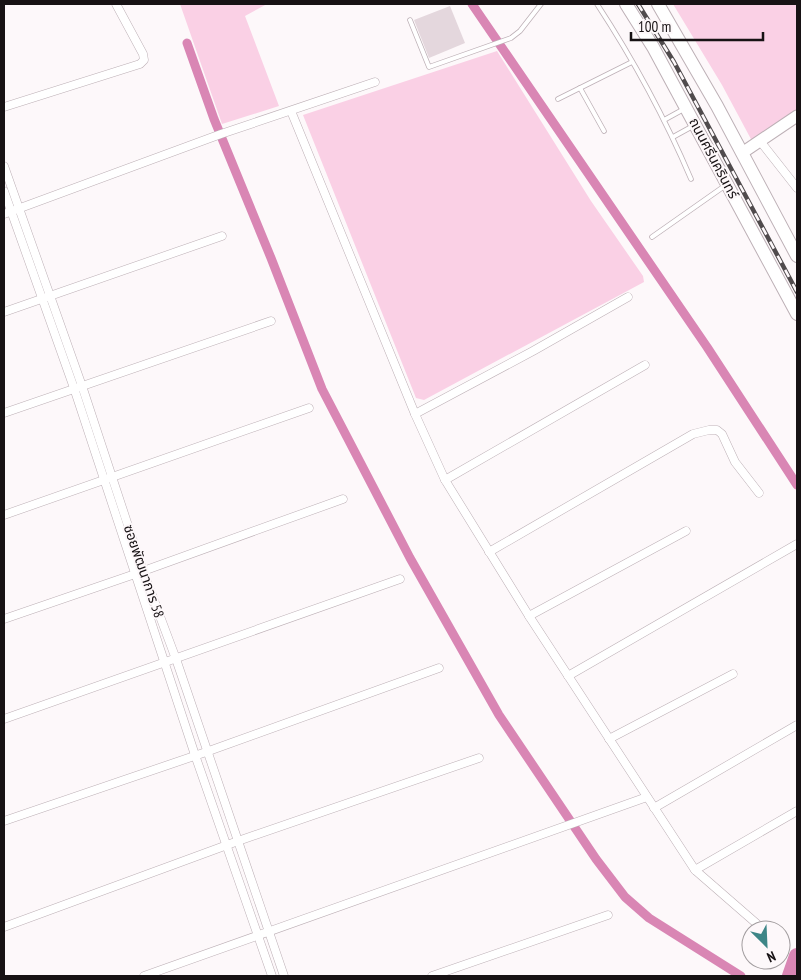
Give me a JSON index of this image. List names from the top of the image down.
{
  "streets": {
    "main road": ["ถนนศรีนครินทร์"],
    "street": ["ซอยพัฒนาการ 58"]
  },
  "scale_bar": "100 m",
  "north": "bottom right"
}
